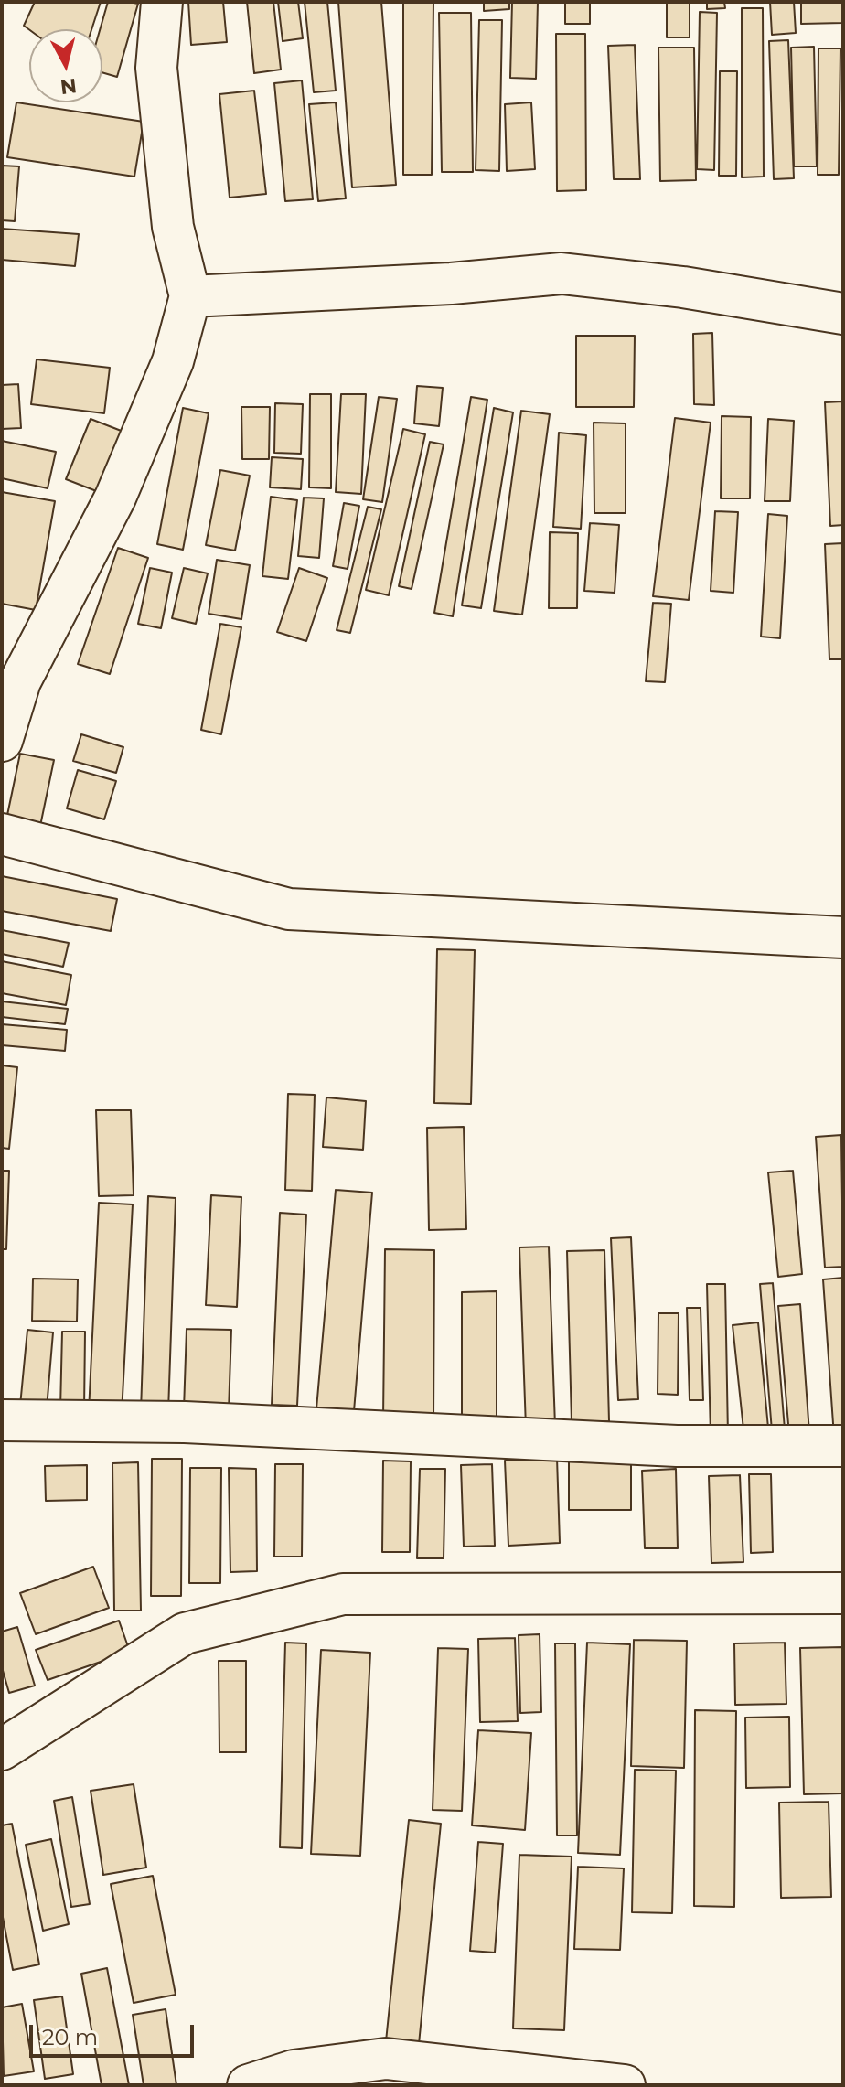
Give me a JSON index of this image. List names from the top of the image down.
{
  "scale_bar": "20 m",
  "north": "bottom"
}
